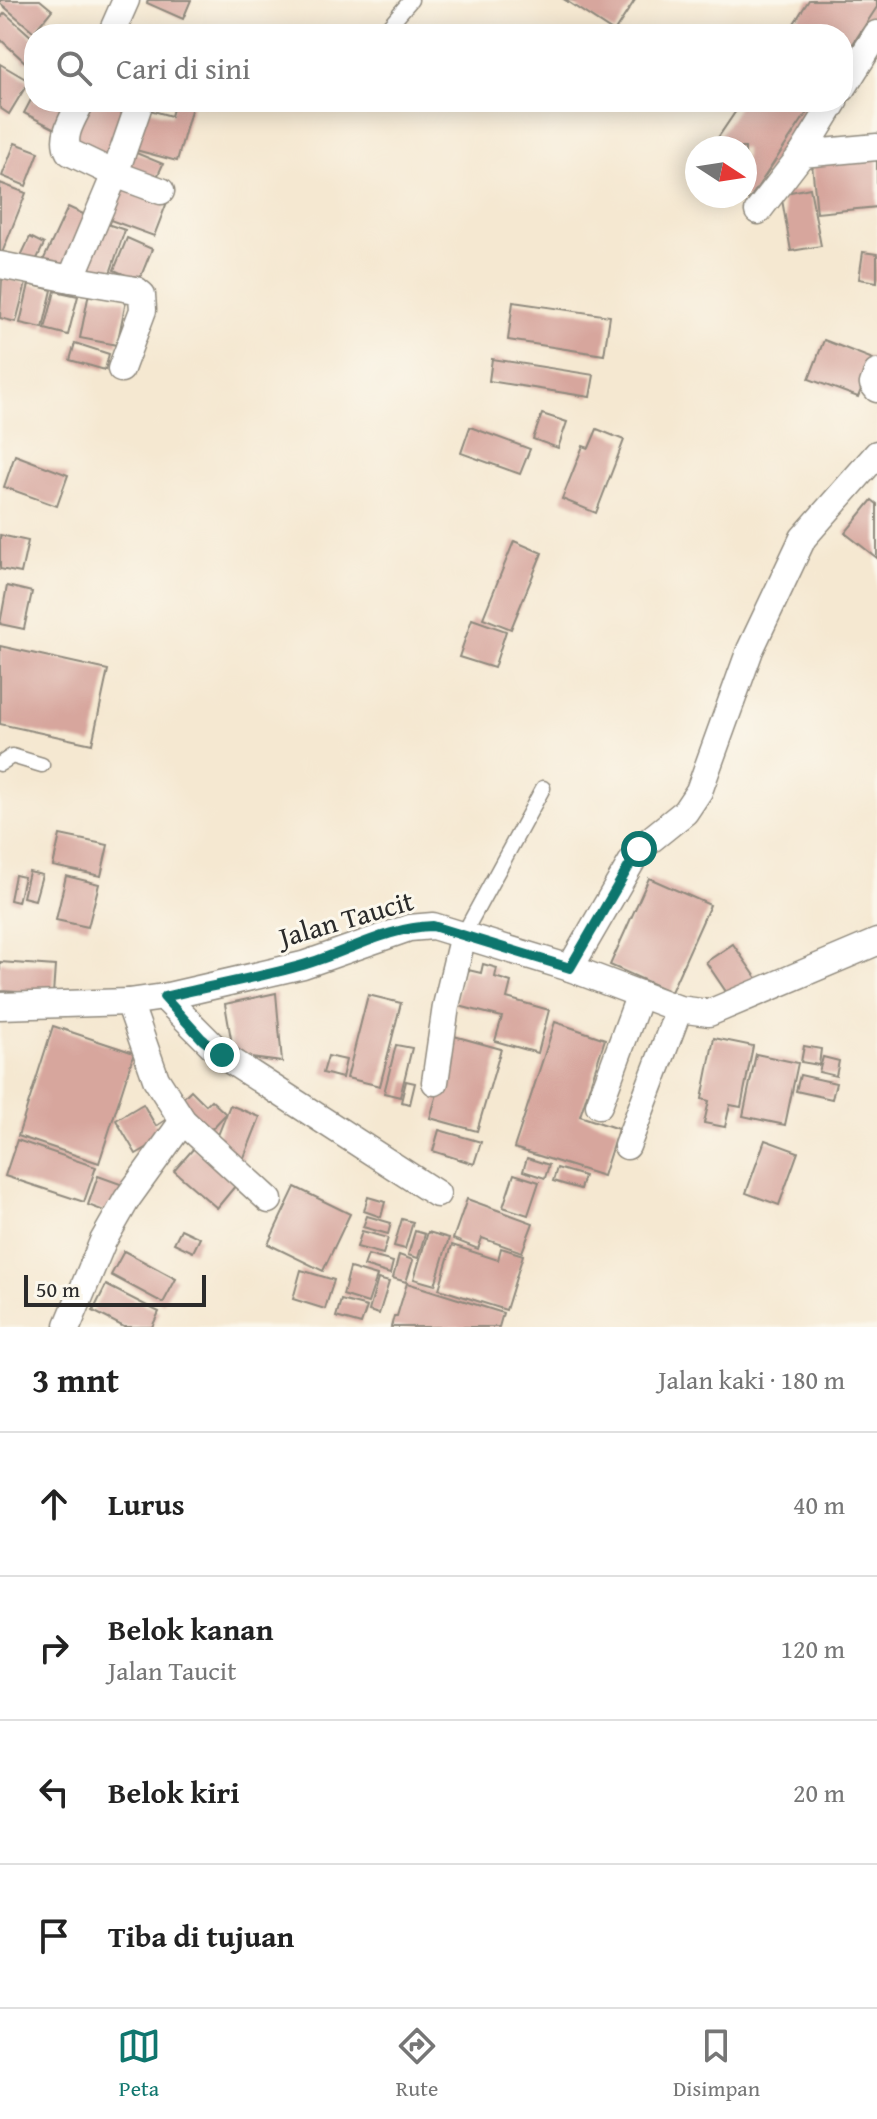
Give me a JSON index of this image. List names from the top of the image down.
{
  "streets": {
    "street": ["Jalan Taucit"]
  },
  "scale_bar": "50 m",
  "north": "right",
  "page": {
    "search": "Cari di sini",
    "scale": "50 m",
    "heading": ["3 mnt", "Jalan kaki · 180 m"],
    "list": [
      ["Lurus", "40 m"],
      ["Belok kanan", "Jalan Taucit", "120 m"],
      ["Belok kiri", "20 m"],
      "Tiba di tujuan"
    ],
    "nav": ["Peta", "Rute", "Disimpan"]
  }
}
